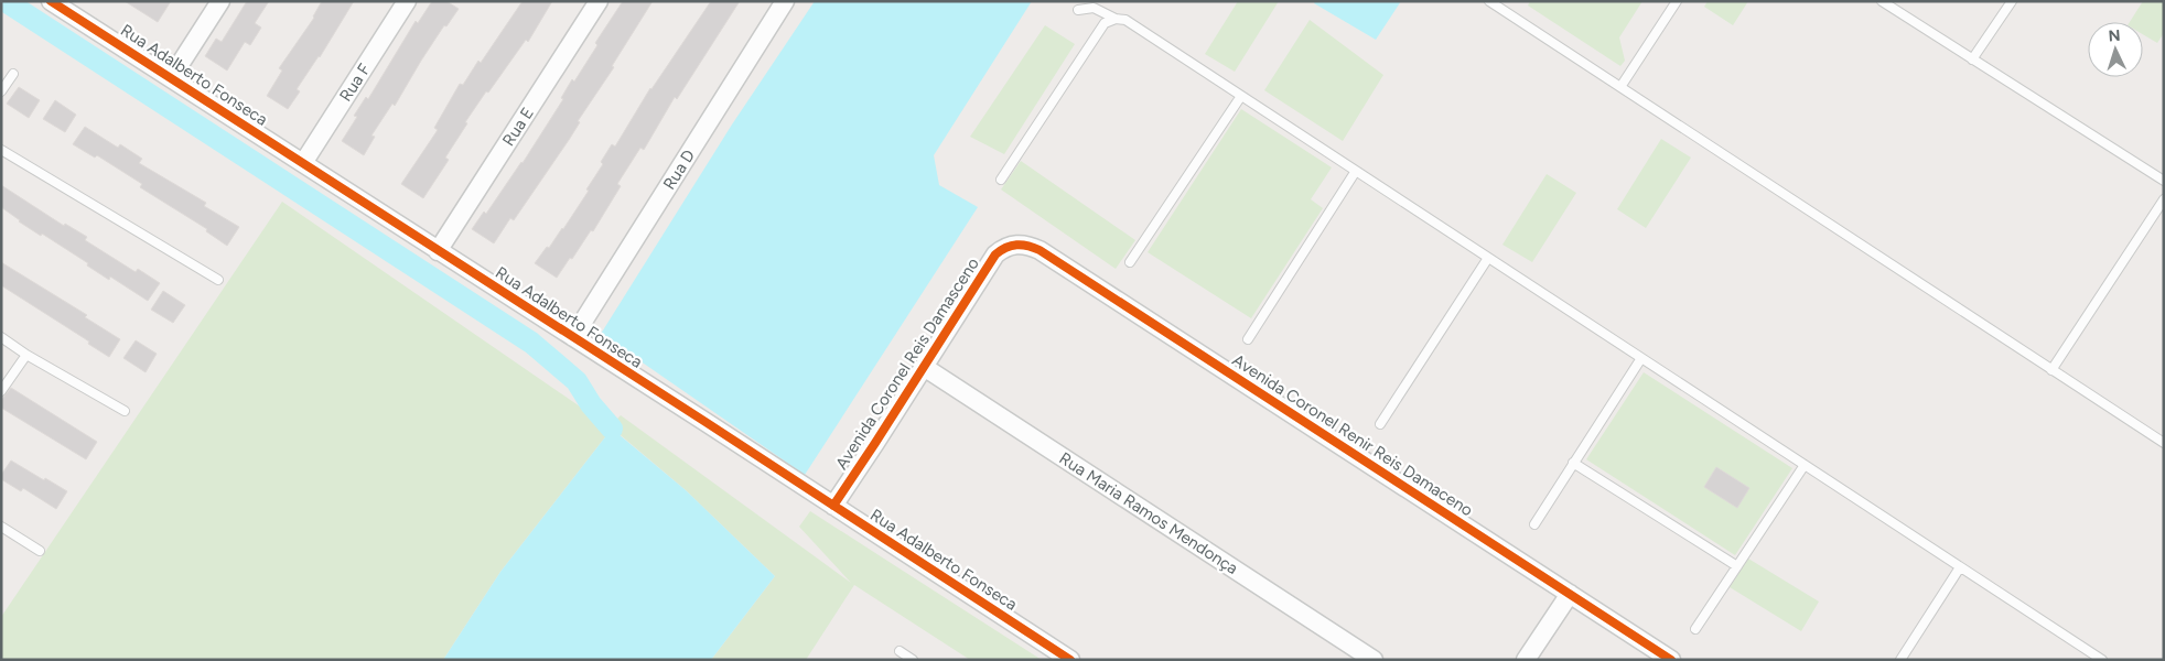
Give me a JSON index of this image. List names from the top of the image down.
{
  "streets": {
    "street": [
      "Rua Adalberto Fonseca",
      "Rua F",
      "Rua E",
      "Rua D",
      "Avenida Coronel Reis Damasceno",
      "Avenida Coronel Renir Reis Damaceno",
      "Rua Maria Ramos Mendonça"
    ]
  },
  "crossings": [
    ["Rua Adalberto Fonseca", "Rua F"],
    ["Rua Adalberto Fonseca", "Rua E"],
    ["Rua Adalberto Fonseca", "Rua D"],
    ["Rua Adalberto Fonseca", "Avenida Coronel Reis Damasceno"],
    ["Avenida Coronel Reis Damasceno", "Avenida Coronel Renir Reis Damaceno"],
    ["Avenida Coronel Reis Damasceno", "Rua Maria Ramos Mendonça"]
  ],
  "north": "top"
}
